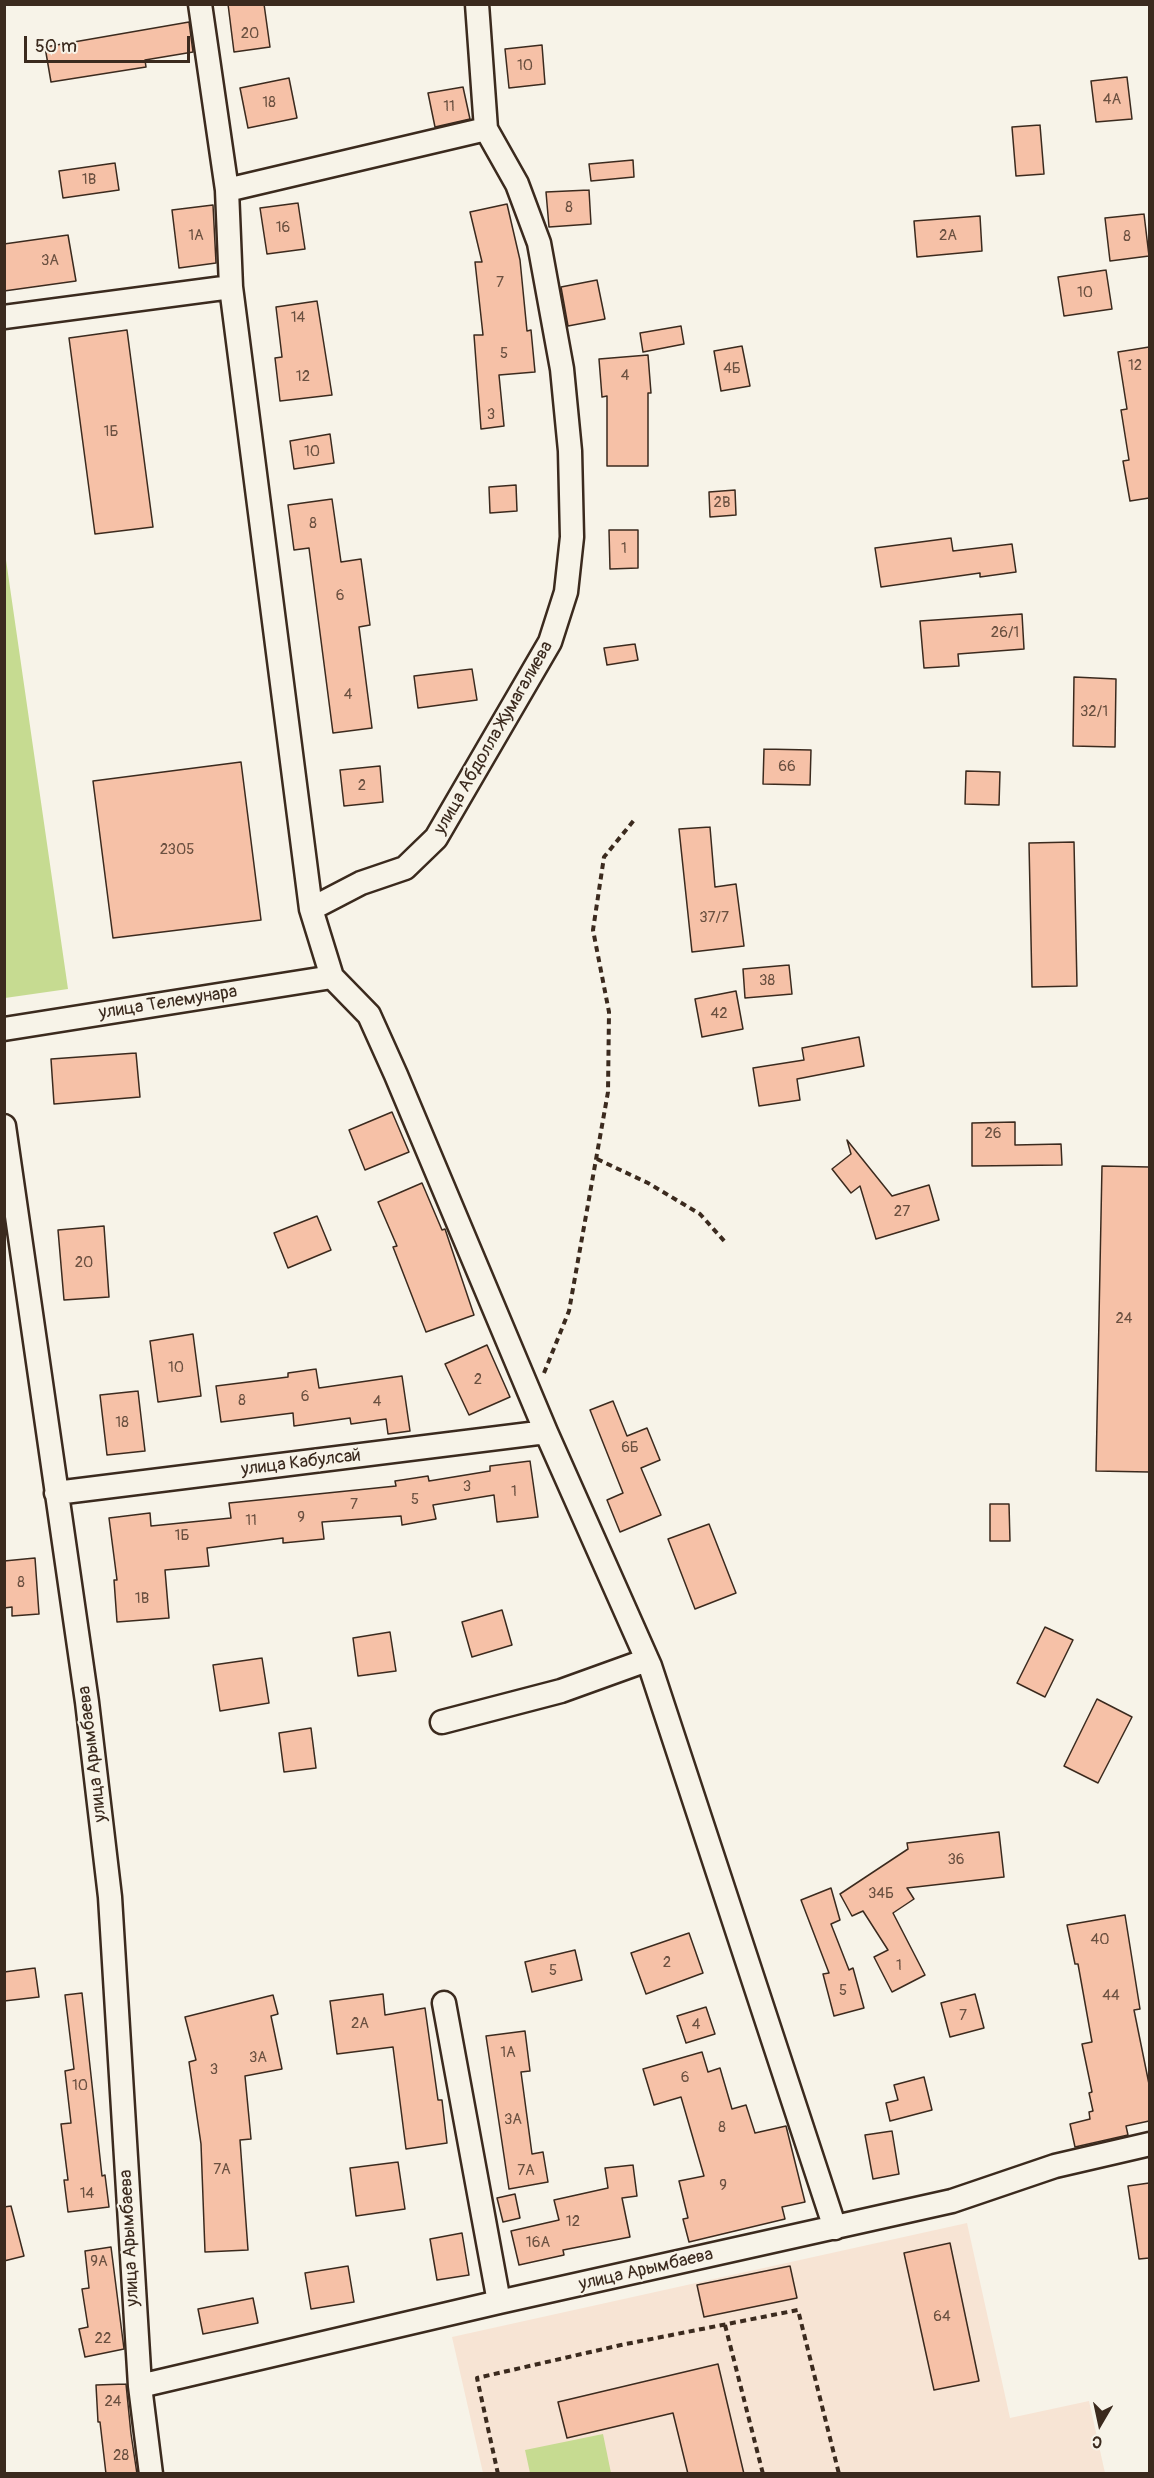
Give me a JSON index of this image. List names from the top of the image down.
{
  "streets": {
    "street": [
      "улица Абдолла Жумагалиева",
      "улица Телемунара",
      "улица Кабулсай",
      "улица Арымбаева"
    ]
  },
  "crossings": [
    ["улица Кабулсай", "улица Арымбаева"]
  ],
  "house_numbers": [
    "20",
    "10",
    "4А",
    "18",
    "11",
    "1В",
    "8",
    "16",
    "1А",
    "2А",
    "8",
    "3А",
    "7",
    "10",
    "14",
    "5",
    "12",
    "4Б",
    "4",
    "12",
    "3",
    "1Б",
    "10",
    "2В",
    "8",
    "1",
    "6",
    "26/1",
    "4",
    "32/1",
    "66",
    "2",
    "2305",
    "37/7",
    "38",
    "42",
    "26",
    "27",
    "20",
    "24",
    "10",
    "2",
    "6",
    "8",
    "4",
    "18",
    "6Б",
    "3",
    "1",
    "5",
    "7",
    "9",
    "11",
    "1Б",
    "8",
    "1В",
    "36",
    "34Б",
    "40",
    "2",
    "1",
    "5",
    "5",
    "44",
    "7",
    "2А",
    "4",
    "1А",
    "3А",
    "3",
    "6",
    "10",
    "3А",
    "8",
    "7А",
    "7А",
    "9",
    "14",
    "12",
    "16А",
    "9А",
    "64",
    "22",
    "24",
    "28"
  ],
  "scale_bar": "50 m",
  "north": "bottom"
}
